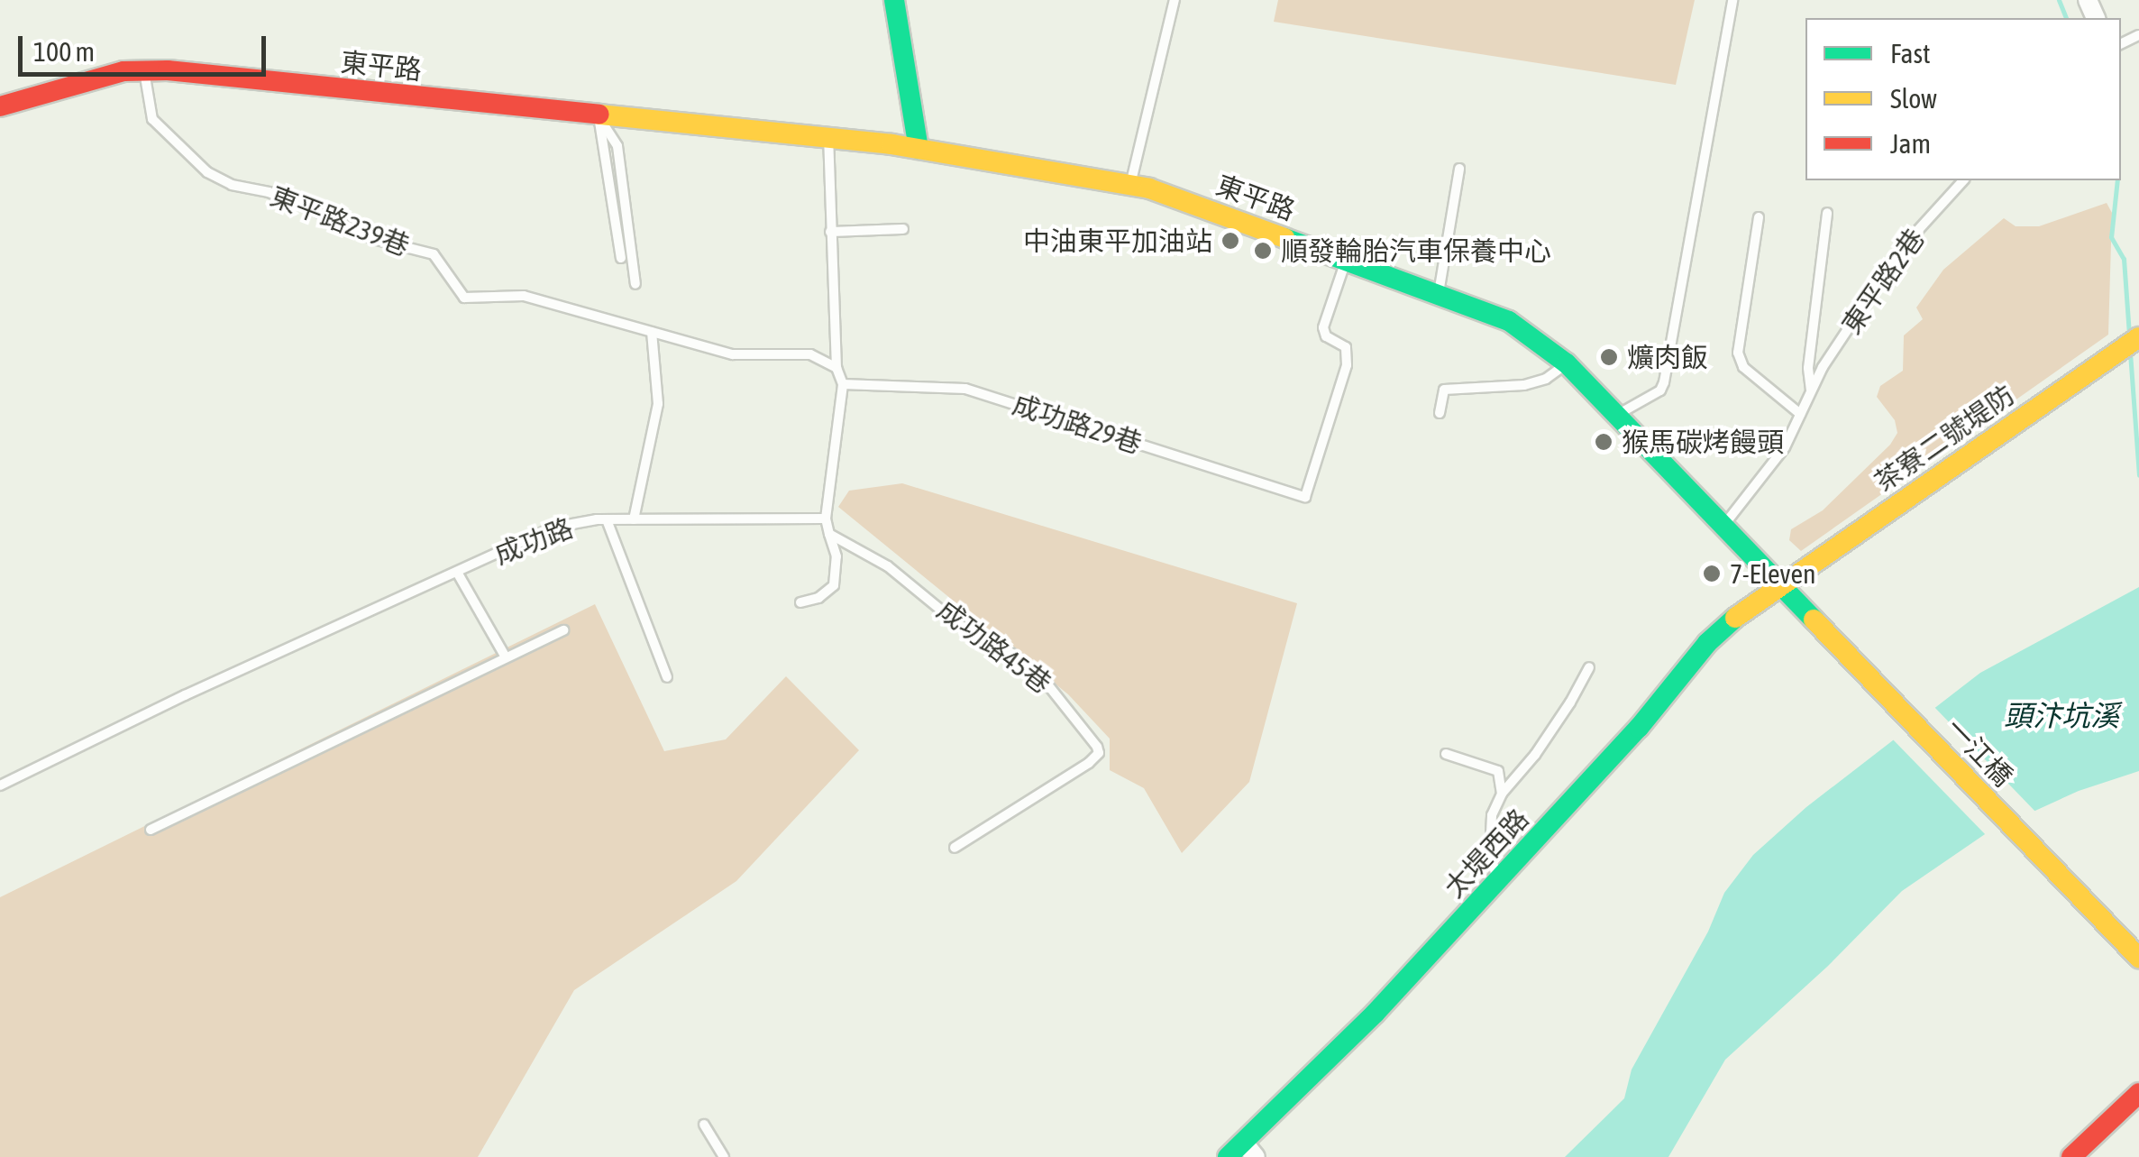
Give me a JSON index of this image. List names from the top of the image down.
{
  "streets": {
    "main road": [
      "東平路",
      "茶寮二號堤防",
      "一江橋",
      "太堤西路"
    ],
    "lane": [
      "東平路239巷",
      "東平路2巷",
      "成功路29巷",
      "成功路",
      "成功路45巷"
    ]
  },
  "crossings": [
    ["東平路", "東平路239巷"],
    ["東平路", "東平路2巷"],
    ["東平路", "成功路29巷"],
    ["東平路", "茶寮二號堤防"],
    ["東平路", "一江橋"],
    ["東平路", "太堤西路"],
    ["茶寮二號堤防", "一江橋"],
    ["茶寮二號堤防", "太堤西路"],
    ["一江橋", "太堤西路"]
  ],
  "water": ["頭汴坑溪"],
  "places": [
    "中油東平加油站",
    "順發輪胎汽車保養中心",
    "爌肉飯",
    "猴馬碳烤饅頭",
    "7-Eleven"
  ],
  "legend": ["Fast", "Slow", "Jam"],
  "scale_bar": "100 m"
}
